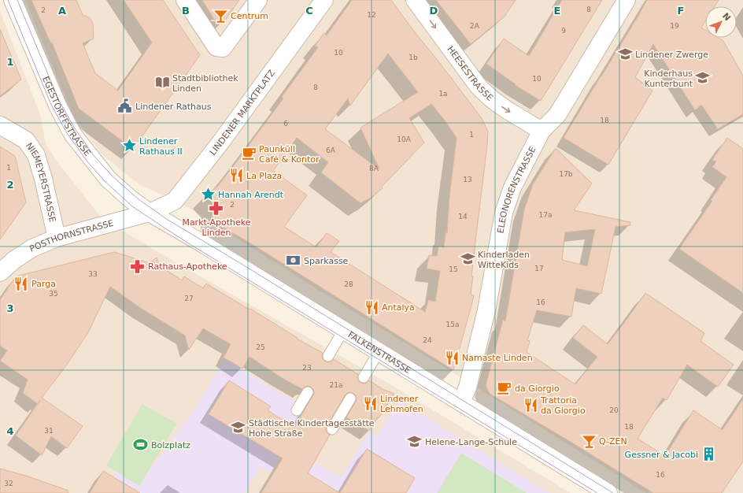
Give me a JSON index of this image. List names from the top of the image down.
{
  "streets": {
    "street": [
      "HEESESTRASSE",
      "LINDENER MARKTPLATZ",
      "EGESTORFFSTRASSE",
      "NIEMEYERSTRASSE",
      "ELEONORENSTRASSE",
      "POSTHORNSTRASSE",
      "FALKENSTRASSE"
    ]
  },
  "crossings": [
    ["HEESESTRASSE", "ELEONORENSTRASSE"],
    ["LINDENER MARKTPLATZ", "EGESTORFFSTRASSE"],
    ["LINDENER MARKTPLATZ", "POSTHORNSTRASSE"],
    ["LINDENER MARKTPLATZ", "FALKENSTRASSE"],
    ["EGESTORFFSTRASSE", "POSTHORNSTRASSE"],
    ["EGESTORFFSTRASSE", "FALKENSTRASSE"],
    ["NIEMEYERSTRASSE", "POSTHORNSTRASSE"],
    ["ELEONORENSTRASSE", "FALKENSTRASSE"],
    ["POSTHORNSTRASSE", "FALKENSTRASSE"]
  ],
  "one_way": ["HEESESTRASSE"],
  "places": {
    "bar": ["Centrum", "Q-ZEN"],
    "school or university": [
      "Lindener Zwerge",
      "Kinderhaus Kunterbunt",
      "Kinderladen WitteKids",
      "Städtische Kindertagesstätte Hohe Straße",
      "Helene-Lange-Schule"
    ],
    "library": ["Stadtbibliothek Linden"],
    "public building": ["Lindener Rathaus"],
    "place": ["Lindener Rathaus II", "Hannah Arendt"],
    "cafe": ["Paunküll Café & Kontor", "da Giorgio"],
    "restaurant": [
      "La Plaza",
      "Parga",
      "Antalya",
      "Namaste Linden",
      "Lindener Lehmofen",
      "Trattoria da Giorgio"
    ],
    "pharmacy": ["Markt-Apotheke Linden", "Rathaus-Apotheke"],
    "bank": ["Sparkasse"],
    "sports": ["Bolzplatz"],
    "building": ["Gessner & Jacobi"]
  },
  "house_numbers": [
    "8",
    "2",
    "12",
    "2A",
    "19",
    "9",
    "10",
    "1b",
    "10",
    "8",
    "1a",
    "18",
    "6",
    "1",
    "10A",
    "6A",
    "1",
    "8A",
    "17b",
    "13",
    "2",
    "17a",
    "14",
    "17",
    "15",
    "33",
    "28",
    "35",
    "27",
    "16",
    "15a",
    "24",
    "25",
    "23",
    "21a",
    "20",
    "18",
    "31",
    "16",
    "32"
  ],
  "north": "top right",
  "grid": {
    "columns": [
      "A",
      "B",
      "C",
      "D",
      "E",
      "F"
    ],
    "rows": [
      "1",
      "2",
      "3",
      "4"
    ]
  }
}
